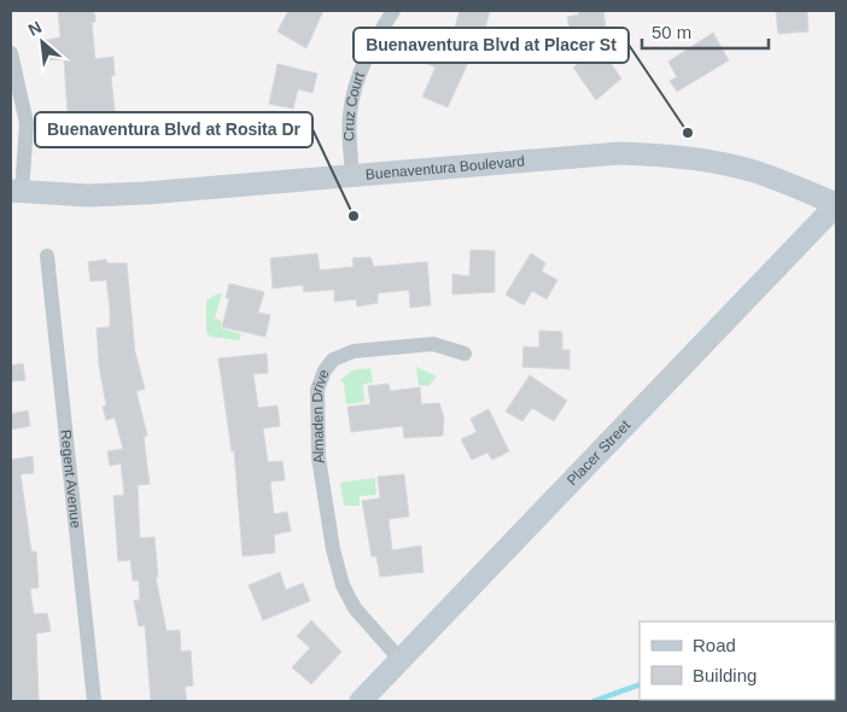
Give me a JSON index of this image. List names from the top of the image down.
{
  "streets": {
    "main road": ["Buenaventura Boulevard", "Placer Street"],
    "street": ["Cruz Court", "Almaden Drive", "Regent Avenue"]
  },
  "crossings": [
    ["Cruz Court", "Buenaventura Boulevard"],
    ["Buenaventura Boulevard", "Placer Street"],
    ["Almaden Drive", "Placer Street"]
  ],
  "places": ["Buenaventura Blvd at Placer St", "Buenaventura Blvd at Rosita Dr"],
  "legend": ["Road", "Building"],
  "scale_bar": "50 m",
  "north": "top left"
}
